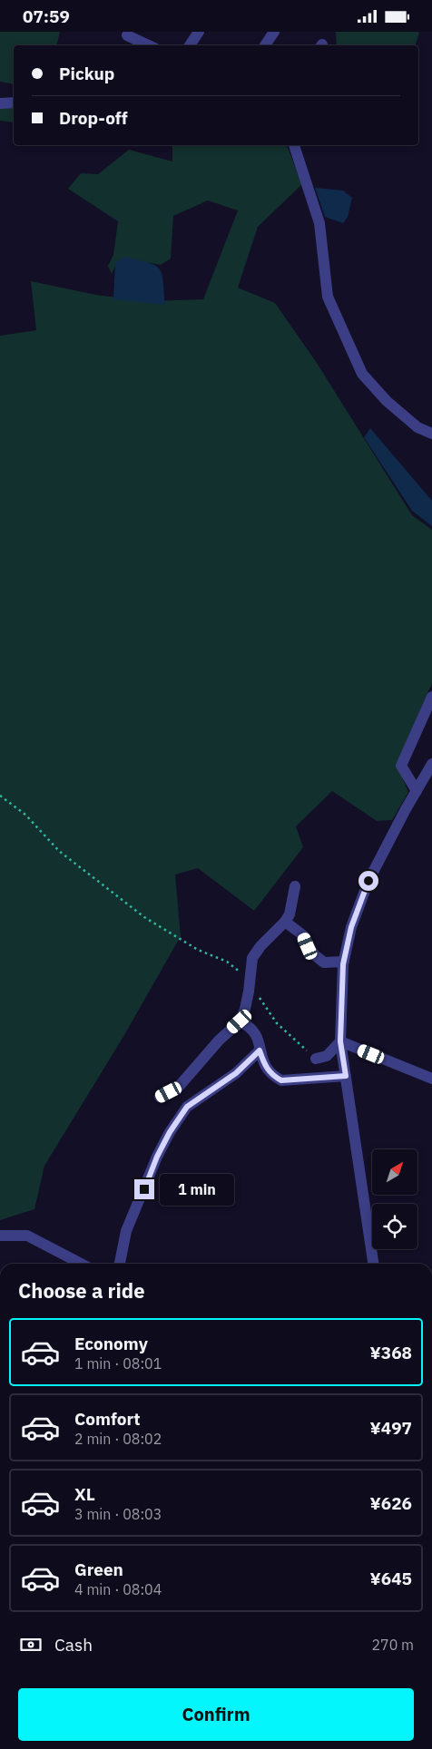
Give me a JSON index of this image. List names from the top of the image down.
{
  "north": "top right",
  "page": {
    "status": "07:59",
    "banner": ["Pickup", "Drop-off"],
    "bubble": "1 min",
    "heading": "Choose a ride",
    "list": [
      {
        "name": "Economy",
        "note": "1 min · 08:01",
        "value": "¥368"
      },
      {
        "name": "Comfort",
        "note": "2 min · 08:02",
        "value": "¥497"
      },
      {
        "name": "XL",
        "note": "3 min · 08:03",
        "value": "¥626"
      },
      {
        "name": "Green",
        "note": "4 min · 08:04",
        "value": "¥645"
      }
    ],
    "pay": ["Cash", "270 m"],
    "buttons": "Confirm"
  }
}
